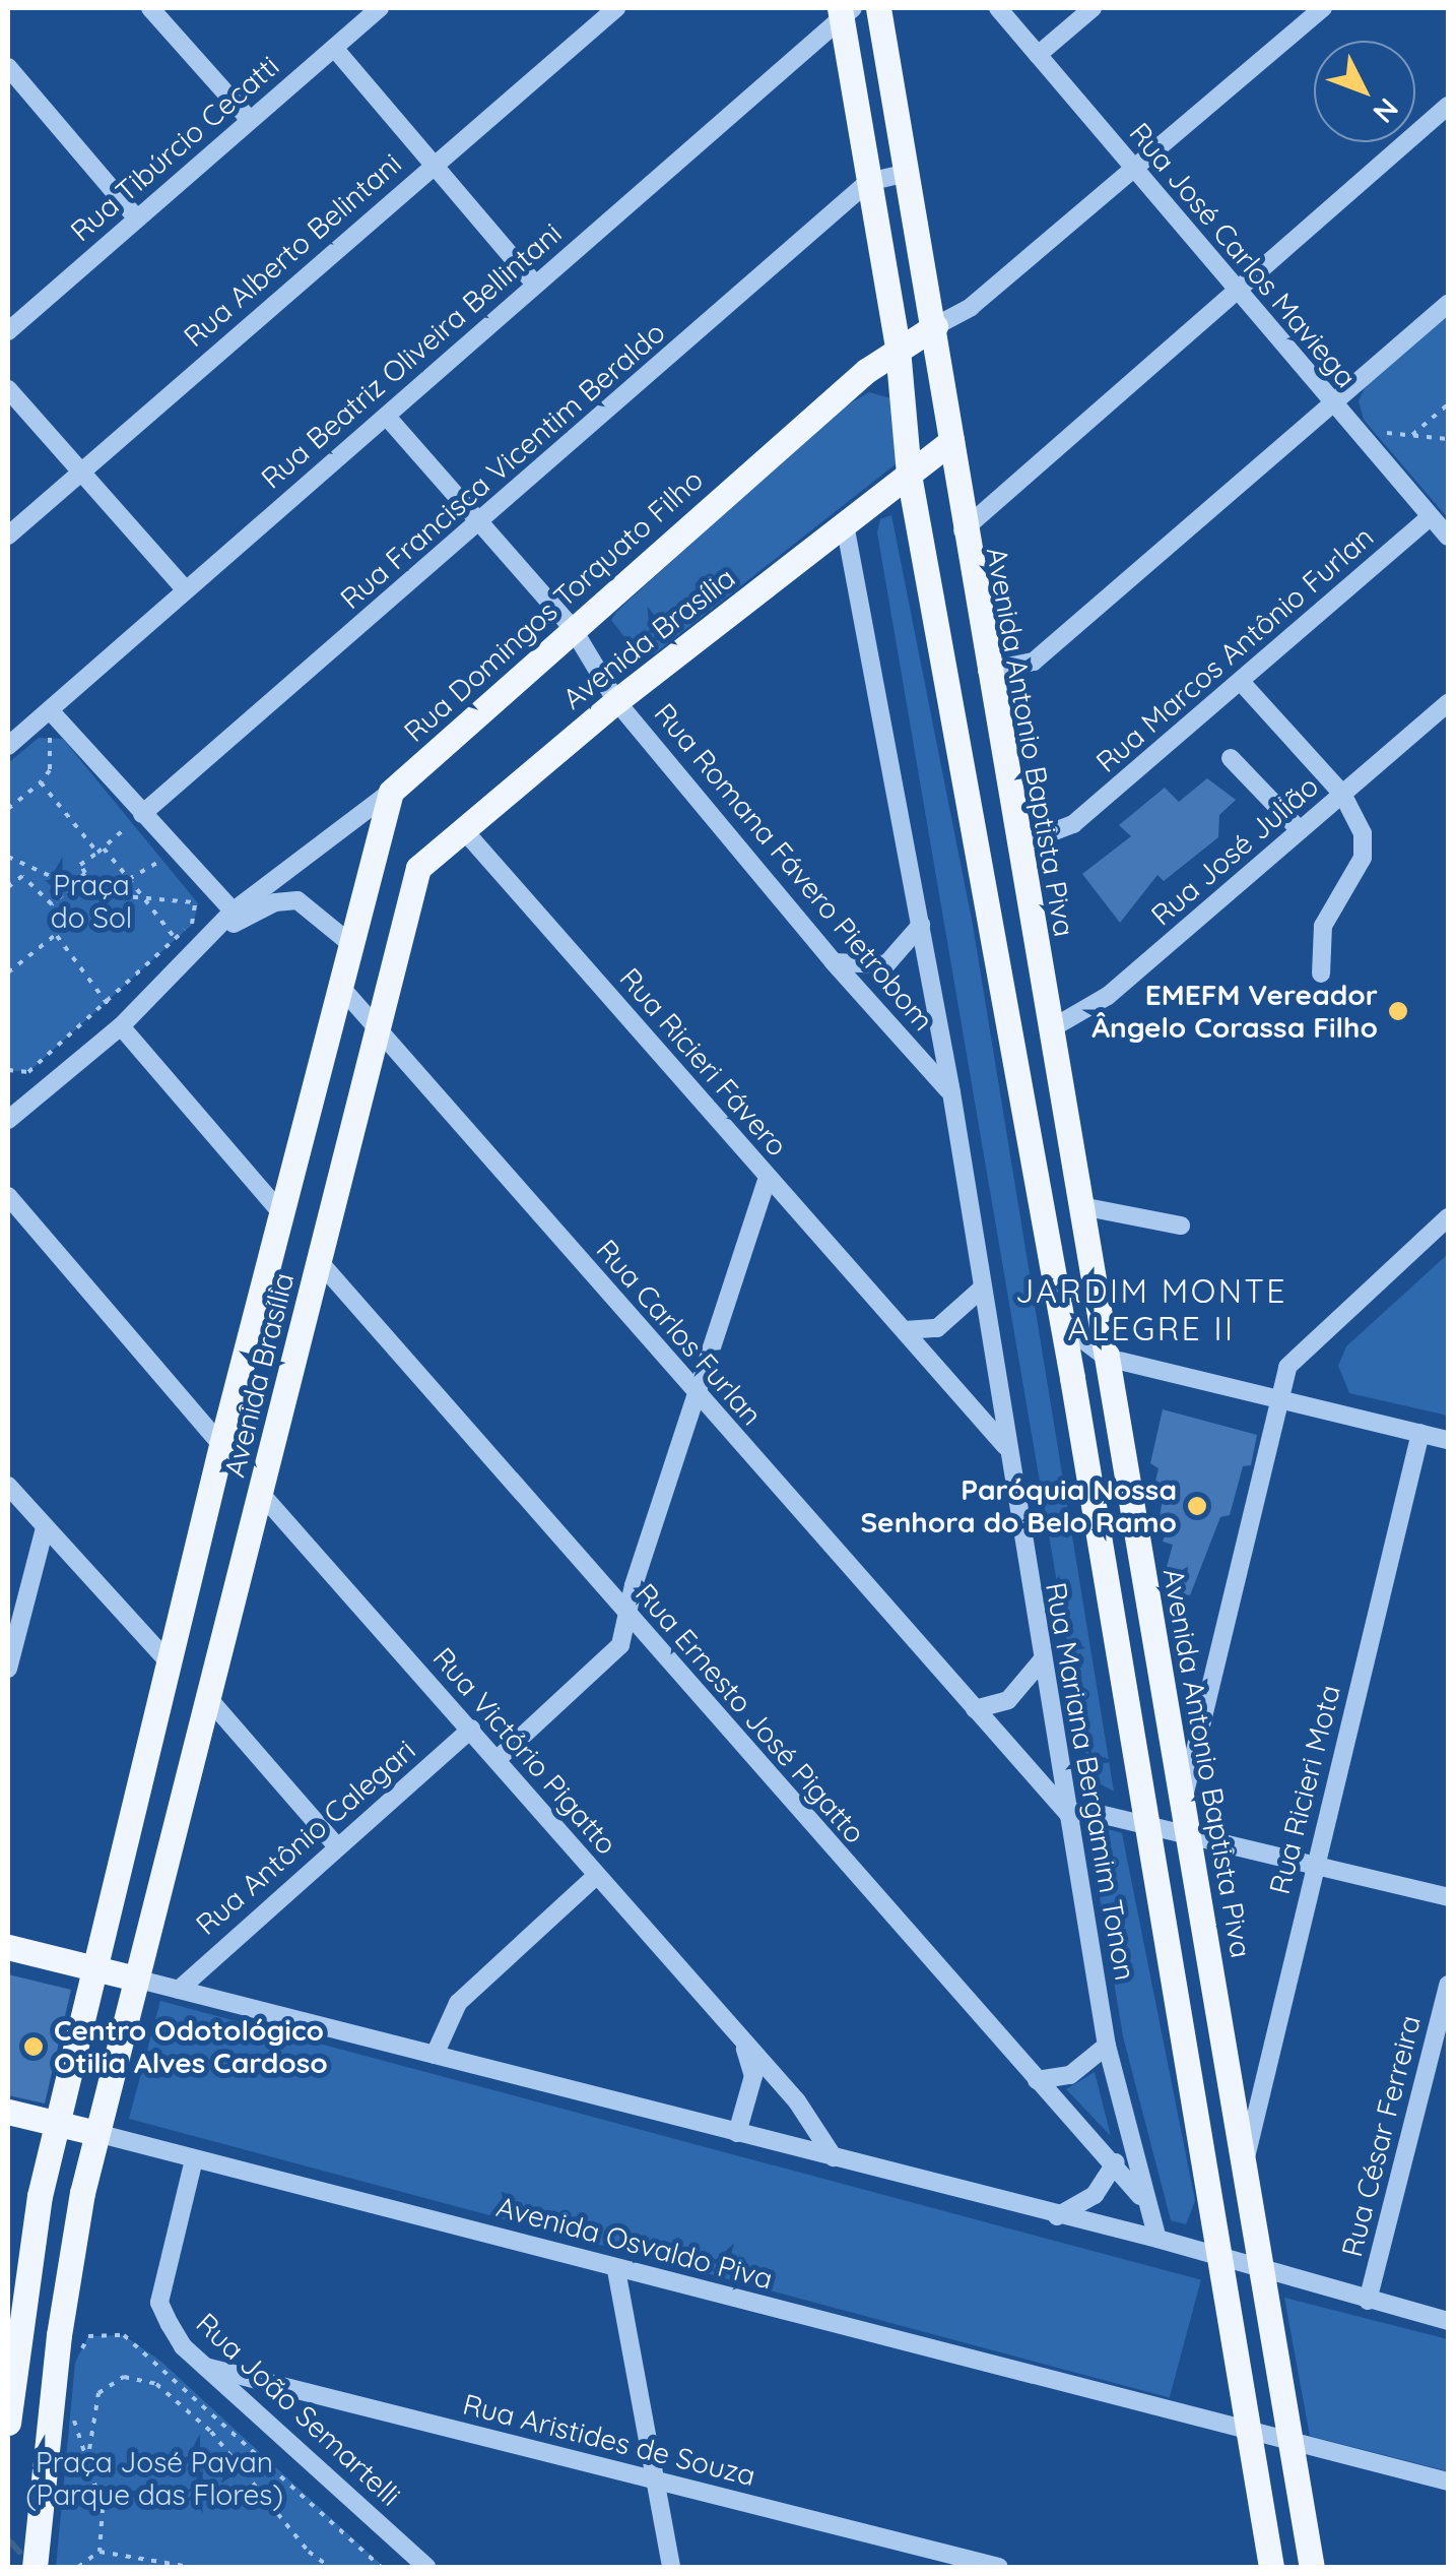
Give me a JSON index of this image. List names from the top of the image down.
{
  "streets": {
    "main road": [
      "Rua Domingos Torquato Filho",
      "Avenida Brasília",
      "Avenida Antonio Baptista Piva",
      "Avenida Osvaldo Piva"
    ],
    "street": [
      "Rua Tibúrcio Cecatti",
      "Rua Alberto Belintani",
      "Rua José Carlos Maviega",
      "Rua Beatriz Oliveira Bellintani",
      "Rua Francisca Vicentim Beraldo",
      "Rua Marcos Antônio Furlan",
      "Rua José Julião",
      "Rua Romana Fávero Pietrobom",
      "Rua Ricieri Fávero",
      "Rua Carlos Furlan",
      "Rua Ernesto José Pigatto",
      "Rua Victório Pigatto",
      "Rua Mariana Bergamim Tonon",
      "Rua Ricieri Mota",
      "Rua Antônio Calegari",
      "Rua César Ferreira",
      "Rua João Semartelli",
      "Rua Aristides de Souza"
    ]
  },
  "crossings": [
    ["Rua José Carlos Maviega", "Rua Marcos Antônio Furlan"],
    ["Rua Beatriz Oliveira Bellintani", "Rua Romana Fávero Pietrobom"],
    ["Rua Francisca Vicentim Beraldo", "Avenida Antonio Baptista Piva"],
    ["Rua Francisca Vicentim Beraldo", "Rua Romana Fávero Pietrobom"],
    ["Rua Domingos Torquato Filho", "Avenida Brasília"],
    ["Rua Domingos Torquato Filho", "Avenida Antonio Baptista Piva"],
    ["Rua Domingos Torquato Filho", "Rua Romana Fávero Pietrobom"],
    ["Avenida Brasília", "Avenida Antonio Baptista Piva"],
    ["Avenida Brasília", "Rua Romana Fávero Pietrobom"],
    ["Avenida Brasília", "Rua Ricieri Fávero"],
    ["Avenida Brasília", "Rua Carlos Furlan"],
    ["Avenida Brasília", "Rua Ernesto José Pigatto"],
    ["Avenida Brasília", "Rua Victório Pigatto"],
    ["Avenida Brasília", "Rua Mariana Bergamim Tonon"],
    ["Avenida Brasília", "Avenida Osvaldo Piva"],
    ["Rua Marcos Antônio Furlan", "Avenida Antonio Baptista Piva"],
    ["Avenida Antonio Baptista Piva", "Rua José Julião"],
    ["Avenida Antonio Baptista Piva", "Rua Ricieri Mota"],
    ["Avenida Antonio Baptista Piva", "Avenida Osvaldo Piva"],
    ["Rua Romana Fávero Pietrobom", "Rua Mariana Bergamim Tonon"],
    ["Rua Ricieri Fávero", "Rua Mariana Bergamim Tonon"],
    ["Rua Carlos Furlan", "Rua Mariana Bergamim Tonon"],
    ["Rua Ernesto José Pigatto", "Rua Mariana Bergamim Tonon"],
    ["Rua Victório Pigatto", "Rua Antônio Calegari"],
    ["Avenida Osvaldo Piva", "Rua João Semartelli"],
    ["Rua João Semartelli", "Rua Aristides de Souza"]
  ],
  "districts": ["JARDIM MONTE ALEGRE II"],
  "parks": ["Praça do Sol", "Praça José Pavan (Parque das Flores)"],
  "places": ["EMEFM Vereador Ângelo Corassa Filho", "Paróquia Nossa Senhora do Belo Ramo", "Centro Odotológico Otilia Alves Cardoso"],
  "north": "bottom right"
}
